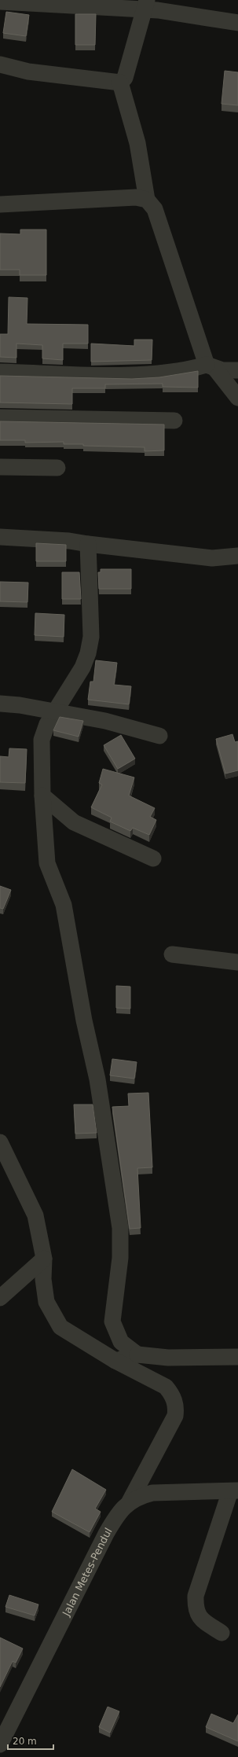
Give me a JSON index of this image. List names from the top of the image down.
{
  "streets": {
    "street": ["Jalan Metes-Pendul"]
  },
  "scale_bar": "20 m"
}
